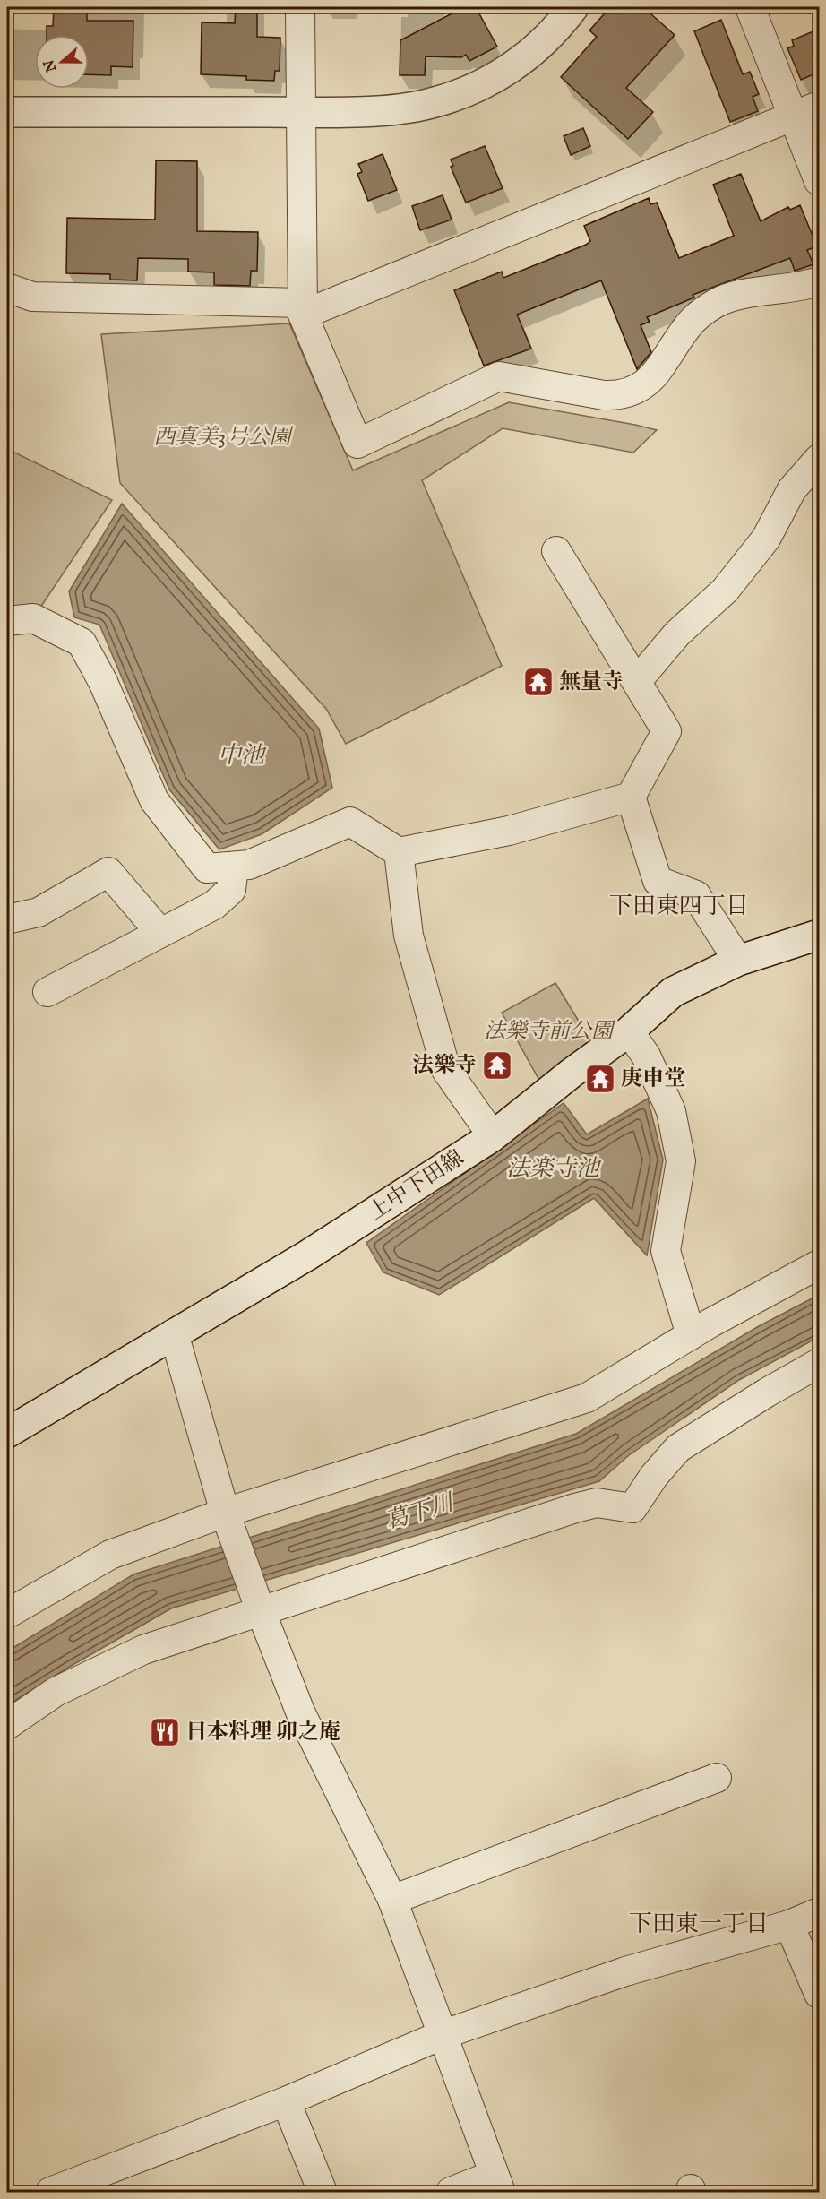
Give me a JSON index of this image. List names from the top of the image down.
{
  "streets": {
    "main road": ["上中下田線"]
  },
  "districts": ["下田東四丁目", "下田東一丁目"],
  "water": ["中池", "法楽寺池", "葛下川"],
  "parks": ["西真美3号公園", "法樂寺前公園"],
  "places": {
    "temple": ["無量寺", "法樂寺", "庚申堂"],
    "restaurant": ["日本料理 卯之庵"]
  },
  "north": "left"
}
